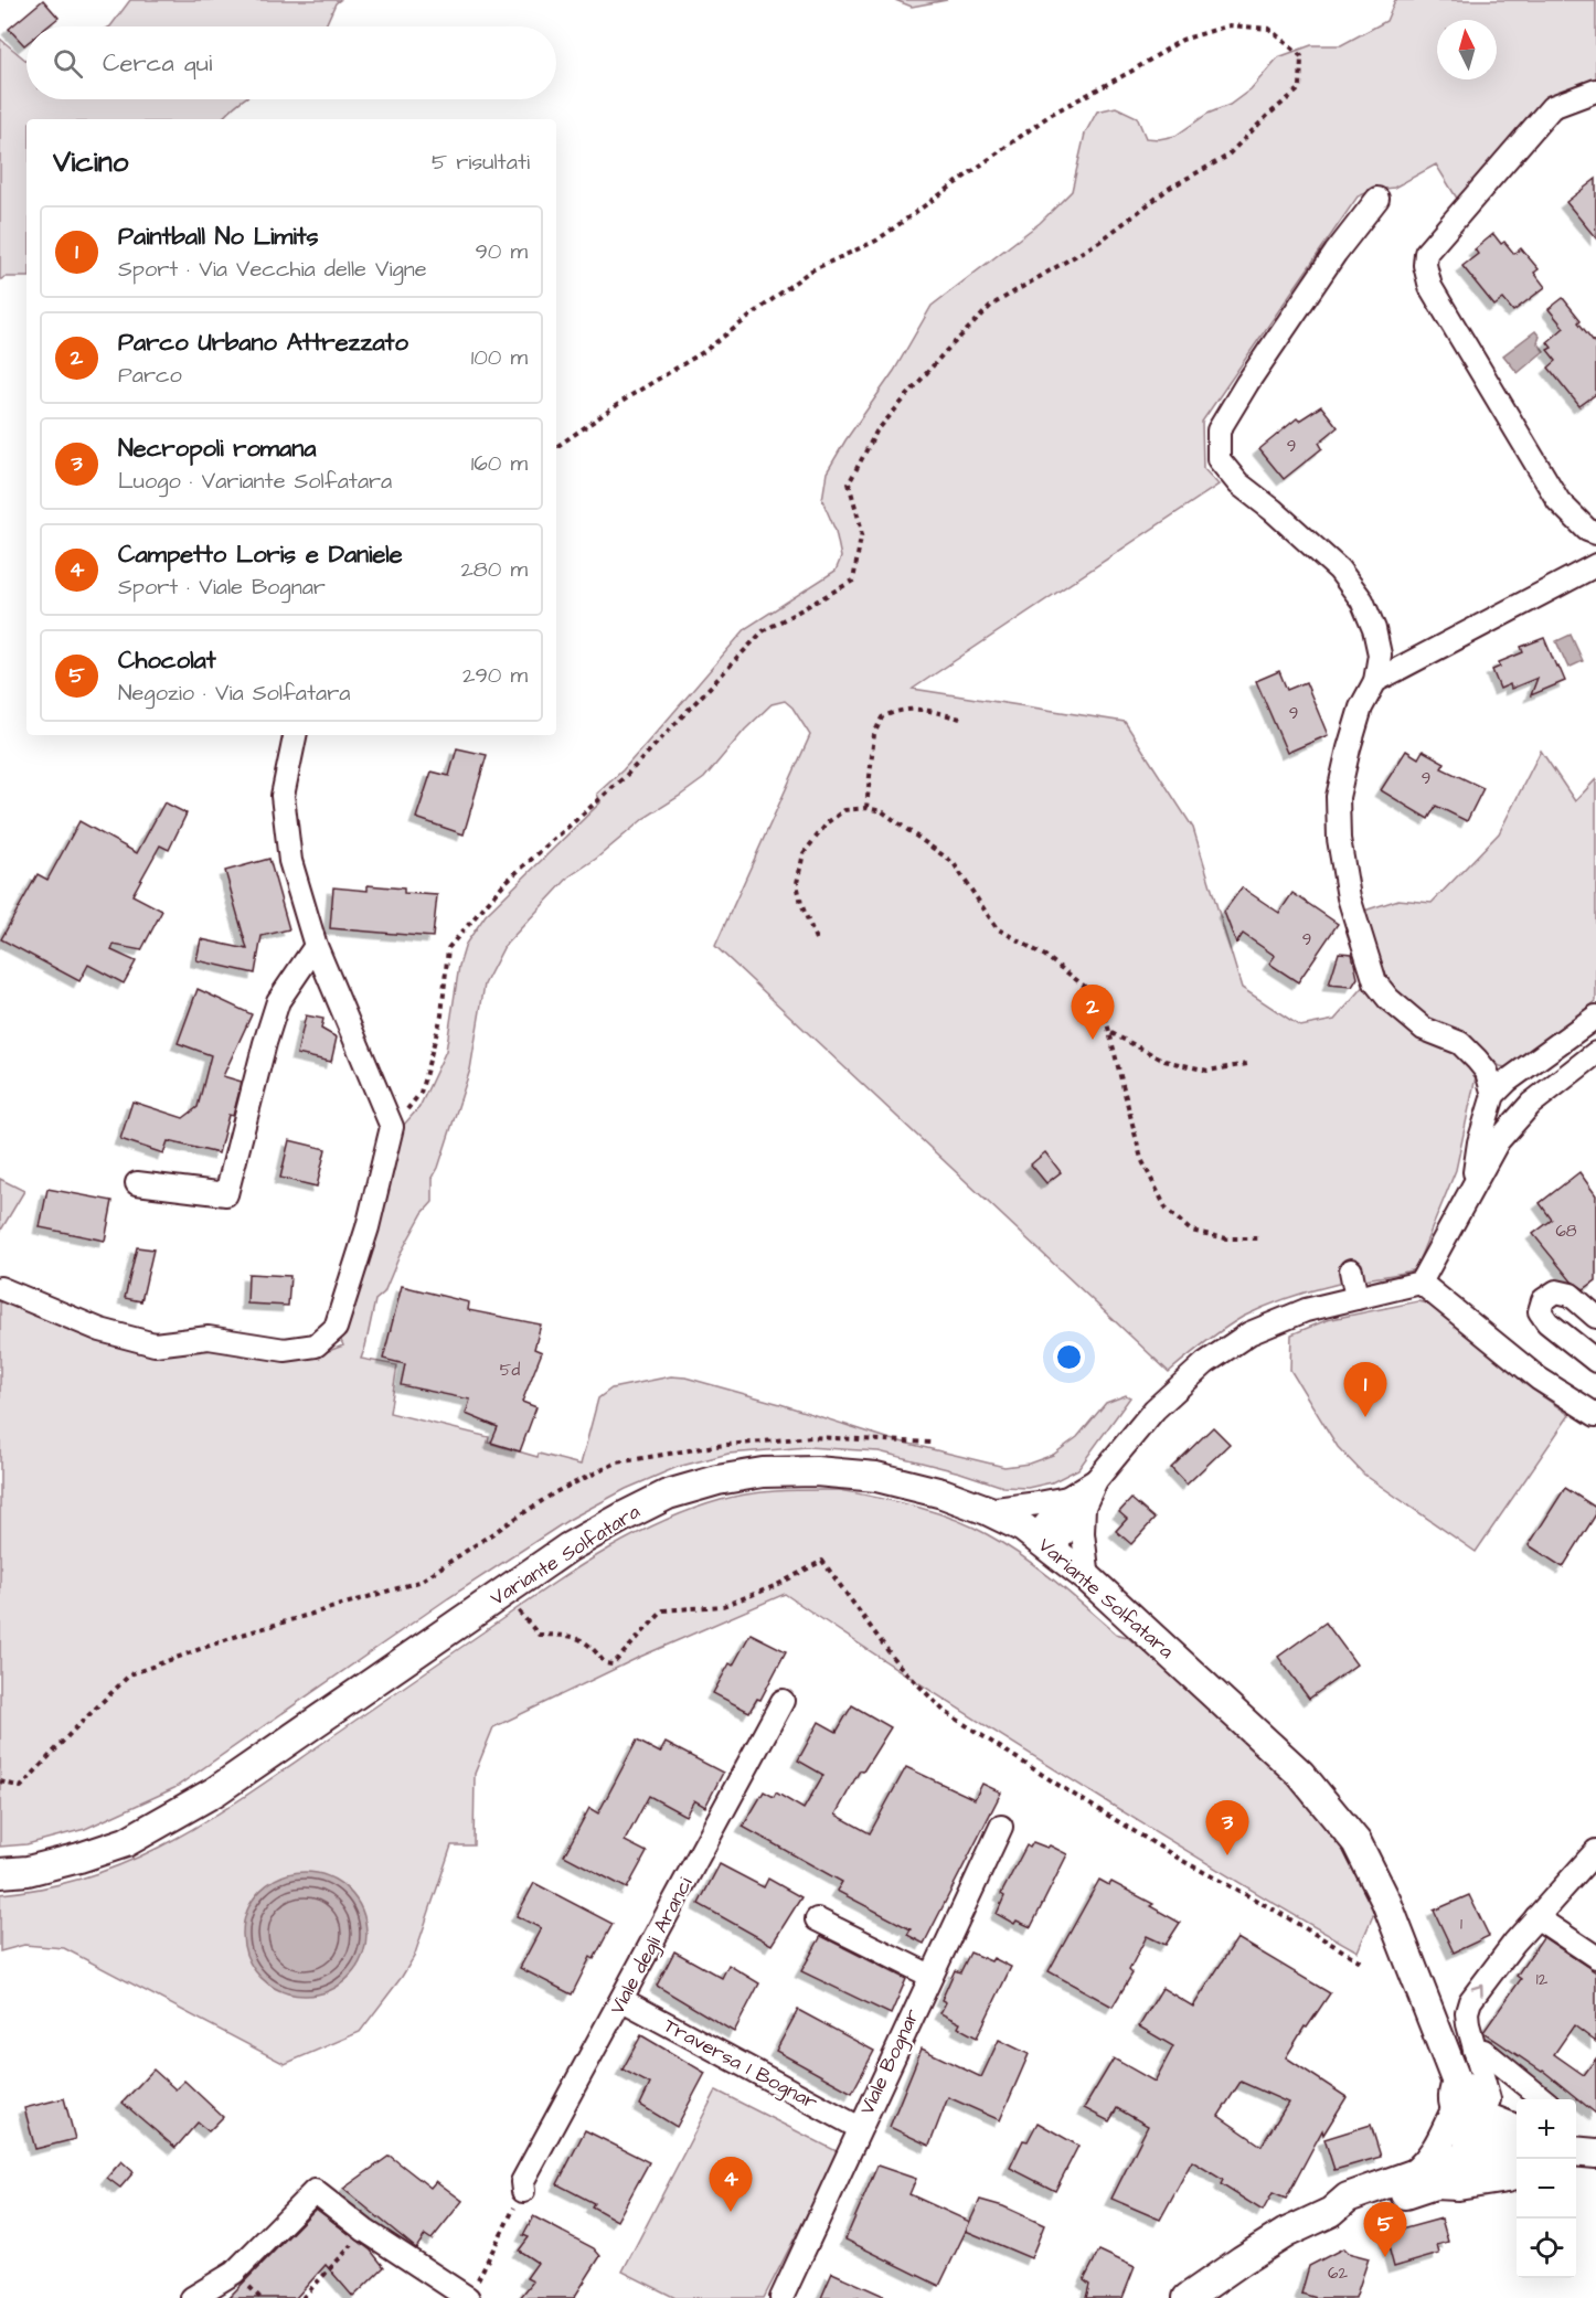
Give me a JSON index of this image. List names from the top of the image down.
{
  "streets": {
    "main road": ["Variante Solfatara"],
    "street": ["Viale degli Aranci", "Viale Bognar", "Traversa 1 Bognar"]
  },
  "crossings": [
    ["Viale degli Aranci", "Traversa 1 Bognar"],
    ["Viale Bognar", "Traversa 1 Bognar"]
  ],
  "house_numbers": [
    "9",
    "9",
    "9",
    "9",
    "68",
    "5d",
    "1",
    "12",
    "62"
  ],
  "north": "top",
  "page": {
    "search": "Cerca qui",
    "heading": ["Vicino", "5 risultati"],
    "list": [
      {
        "mark": "1",
        "name": "Paintball No Limits",
        "note": "Sport · Via Vecchia delle Vigne",
        "value": "90 m"
      },
      {
        "mark": "2",
        "name": "Parco Urbano Attrezzato",
        "note": "Parco",
        "value": "100 m"
      },
      {
        "mark": "3",
        "name": "Necropoli romana",
        "note": "Luogo · Variante Solfatara",
        "value": "160 m"
      },
      {
        "mark": "4",
        "name": "Campetto Loris e Daniele",
        "note": "Sport · Viale Bognar",
        "value": "280 m"
      },
      {
        "mark": "5",
        "name": "Chocolat",
        "note": "Negozio · Via Solfatara",
        "value": "290 m"
      }
    ],
    "pins": [
      "2",
      "1",
      "3",
      "4",
      "5"
    ],
    "map_buttons": ["+", "−"]
  }
}
